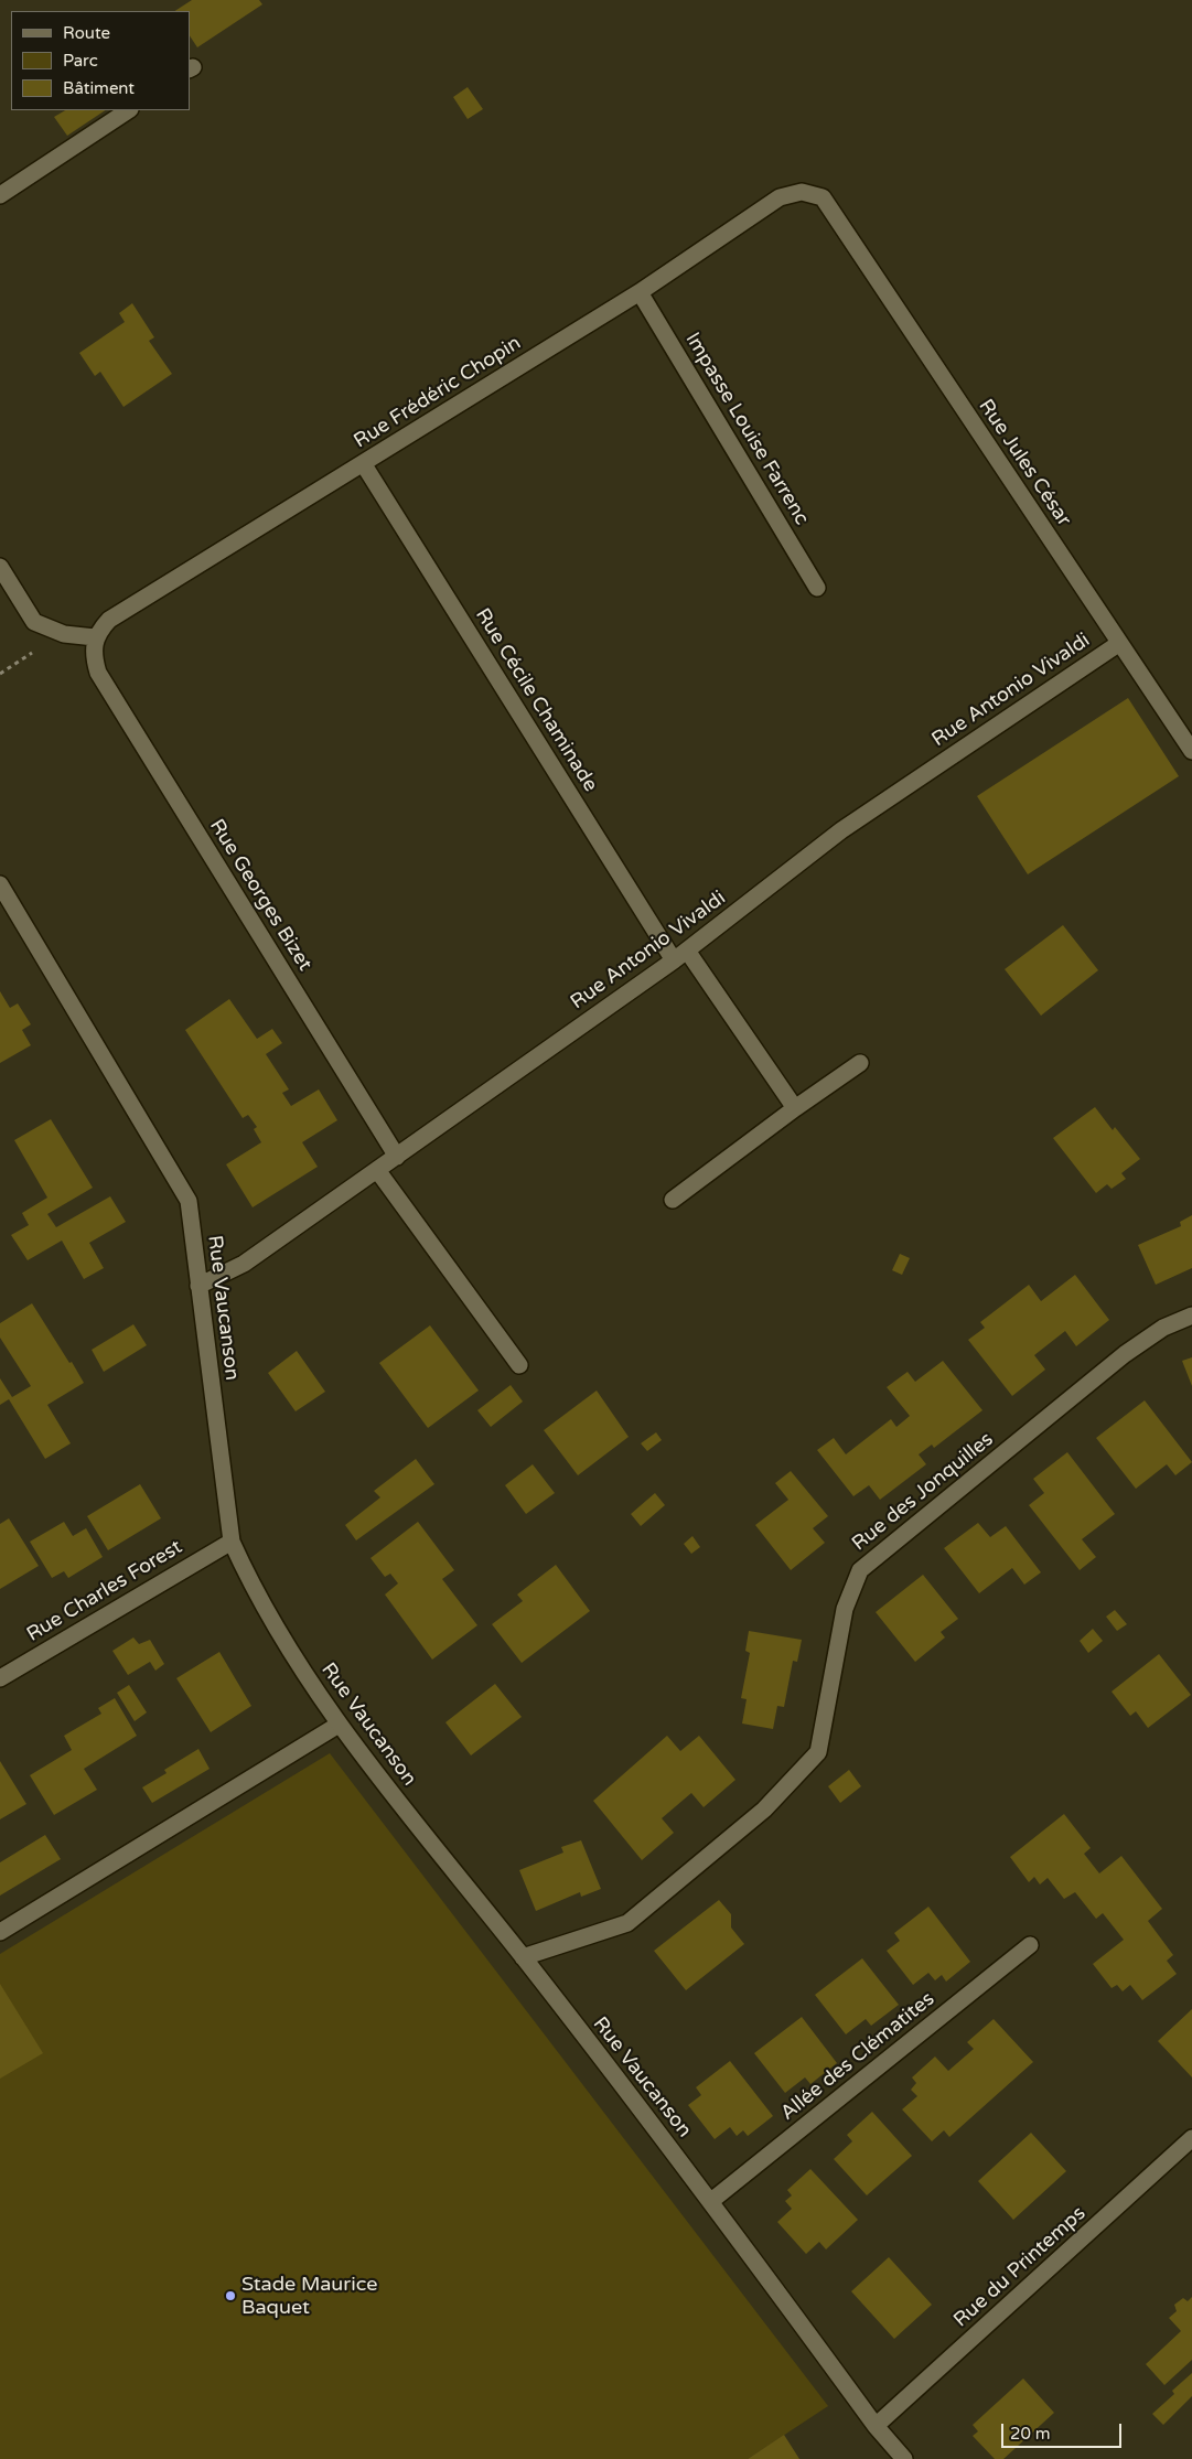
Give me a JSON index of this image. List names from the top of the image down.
{
  "streets": {
    "street": [
      "Rue Frédéric Chopin",
      "Impasse Louise Farrenc",
      "Rue Jules César",
      "Rue Antonio Vivaldi",
      "Rue Cécile Chaminade",
      "Rue Georges Bizet",
      "Rue Vaucanson",
      "Rue des Jonquilles",
      "Rue Charles Forest",
      "Allée des Clématites",
      "Rue du Printemps"
    ]
  },
  "crossings": [
    ["Rue Frédéric Chopin", "Impasse Louise Farrenc"],
    ["Rue Frédéric Chopin", "Rue Jules César"],
    ["Rue Frédéric Chopin", "Rue Cécile Chaminade"],
    ["Rue Frédéric Chopin", "Rue Georges Bizet"],
    ["Rue Jules César", "Rue Antonio Vivaldi"],
    ["Rue Antonio Vivaldi", "Rue Cécile Chaminade"],
    ["Rue Antonio Vivaldi", "Rue Georges Bizet"],
    ["Rue Antonio Vivaldi", "Rue Vaucanson"],
    ["Rue Vaucanson", "Rue des Jonquilles"],
    ["Rue Vaucanson", "Rue Charles Forest"],
    ["Rue Vaucanson", "Allée des Clématites"],
    ["Rue Vaucanson", "Rue du Printemps"]
  ],
  "places": ["Stade Maurice Baquet"],
  "legend": ["Route", "Parc", "Bâtiment"],
  "scale_bar": "20 m"
}
